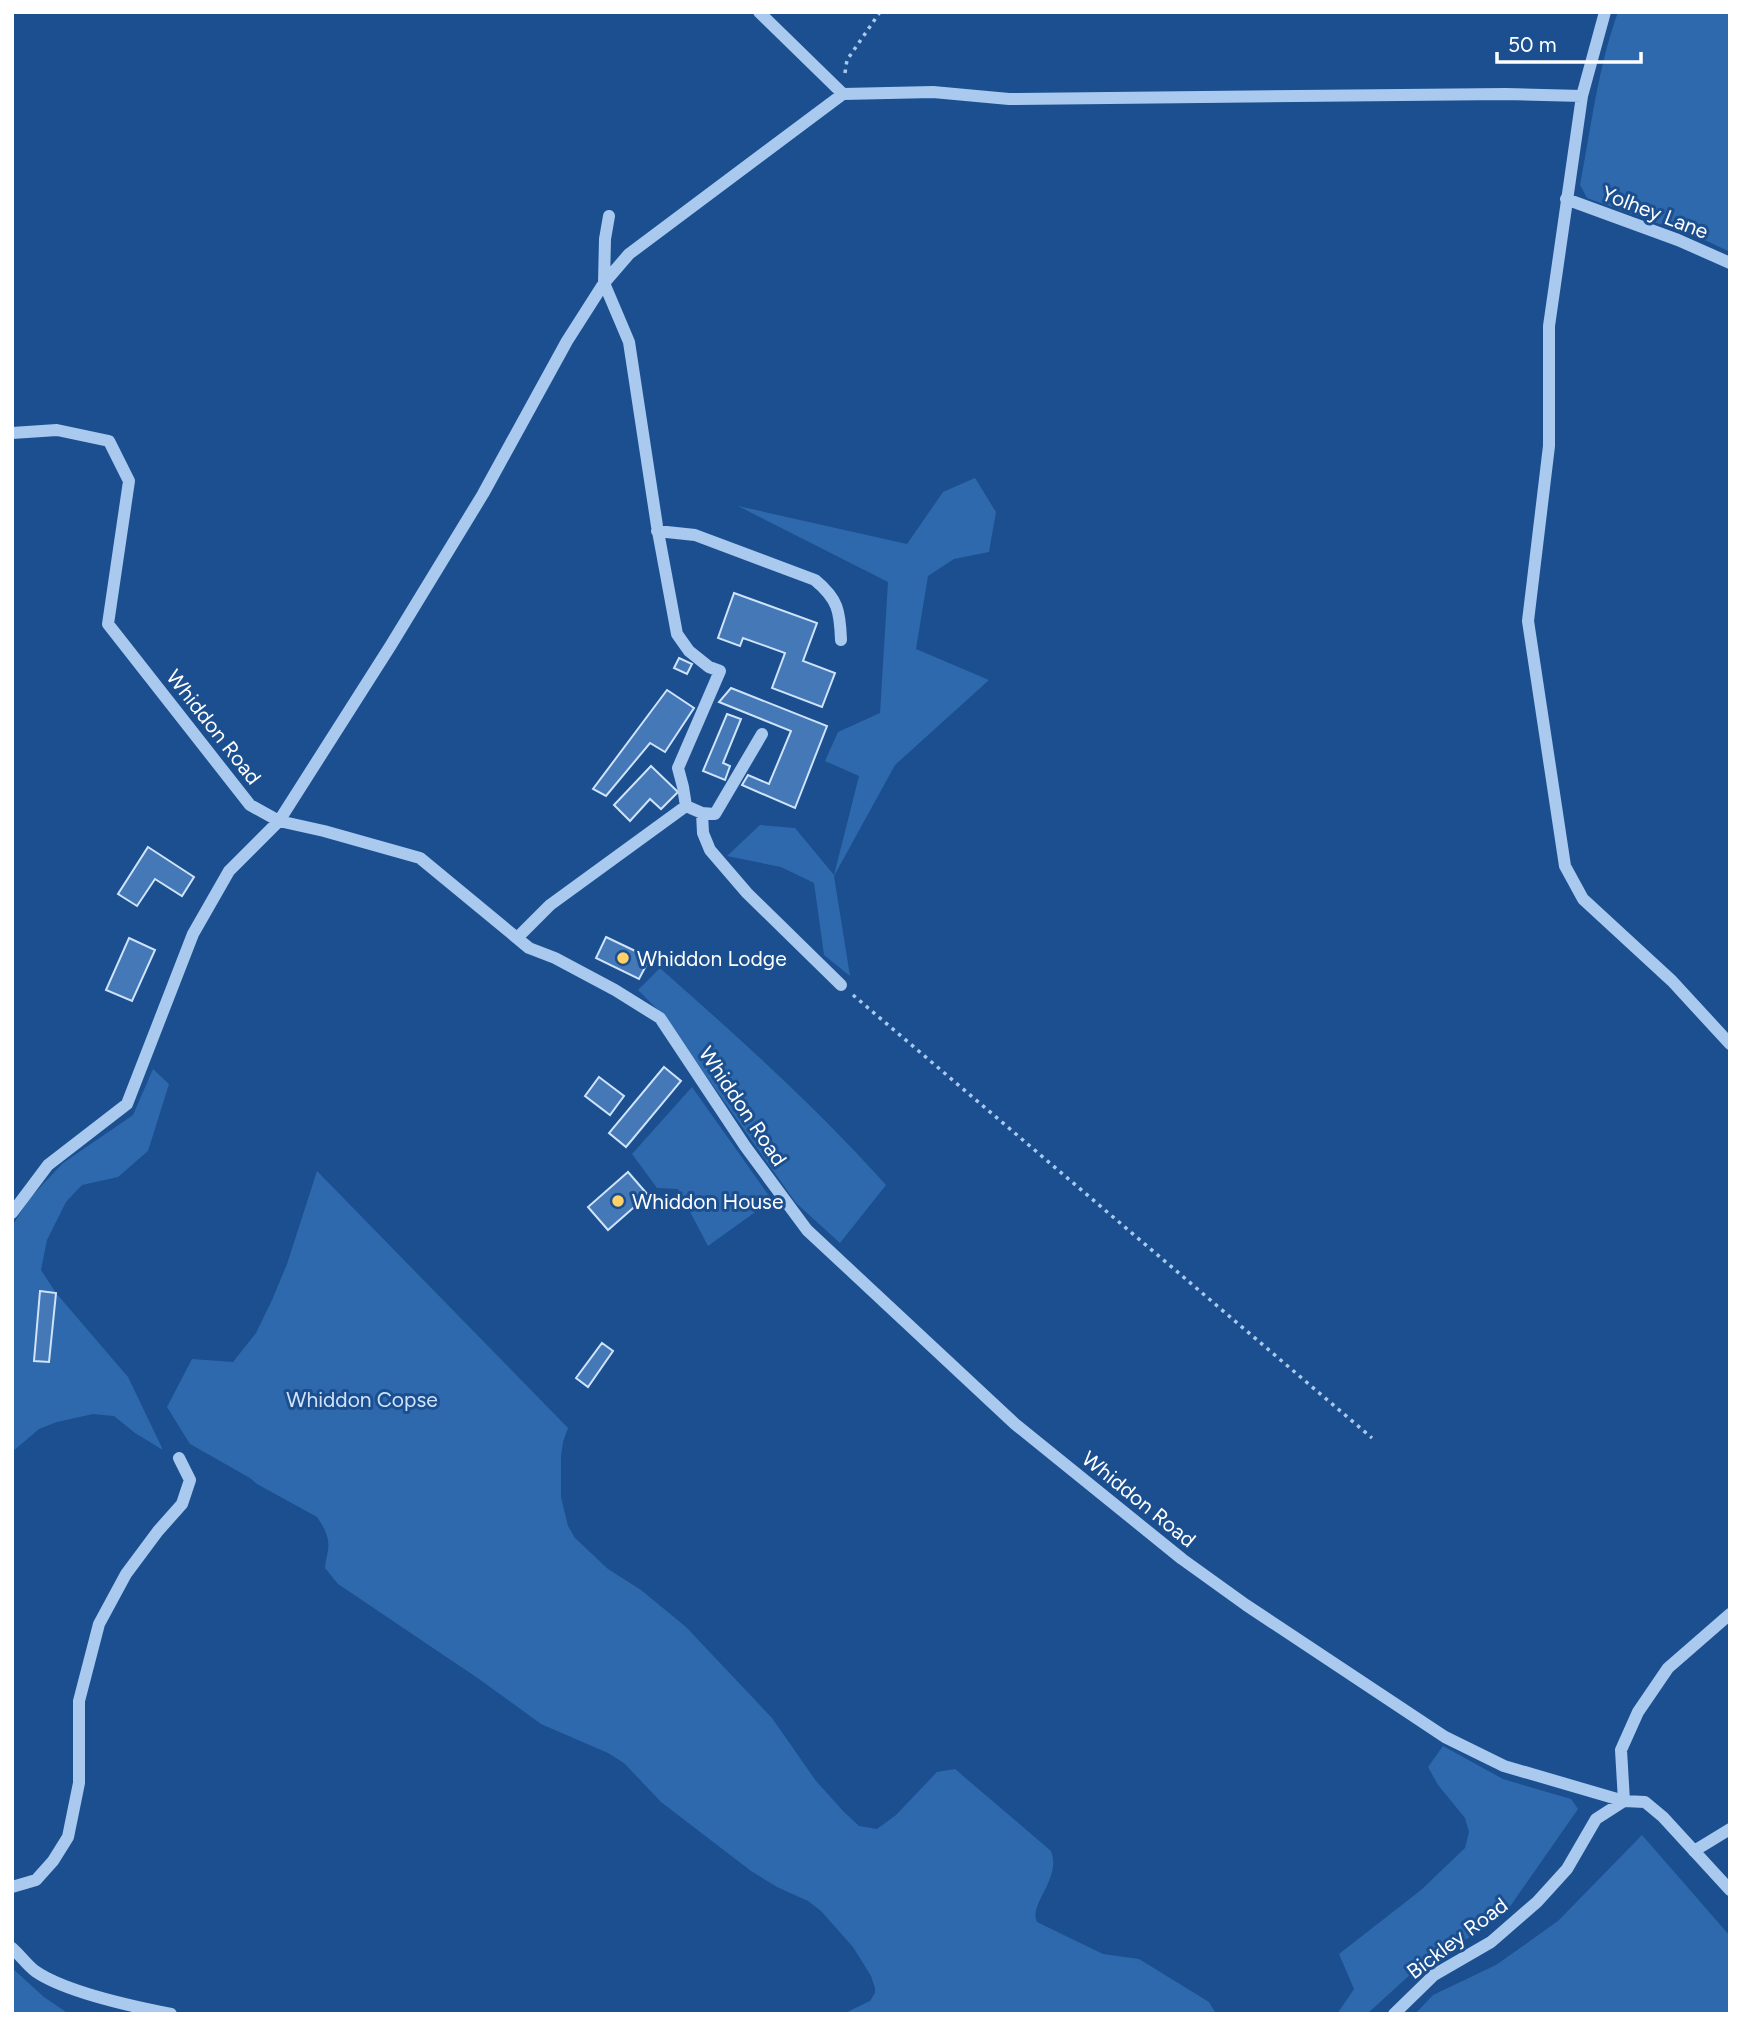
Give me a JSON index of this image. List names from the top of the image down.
{
  "streets": {
    "street": ["Yolhey Lane", "Whiddon Road", "Bickley Road"]
  },
  "crossings": [
    ["Whiddon Road", "Bickley Road"]
  ],
  "parks": ["Whiddon Copse"],
  "places": ["Whiddon Lodge", "Whiddon House"],
  "scale_bar": "50 m"
}
